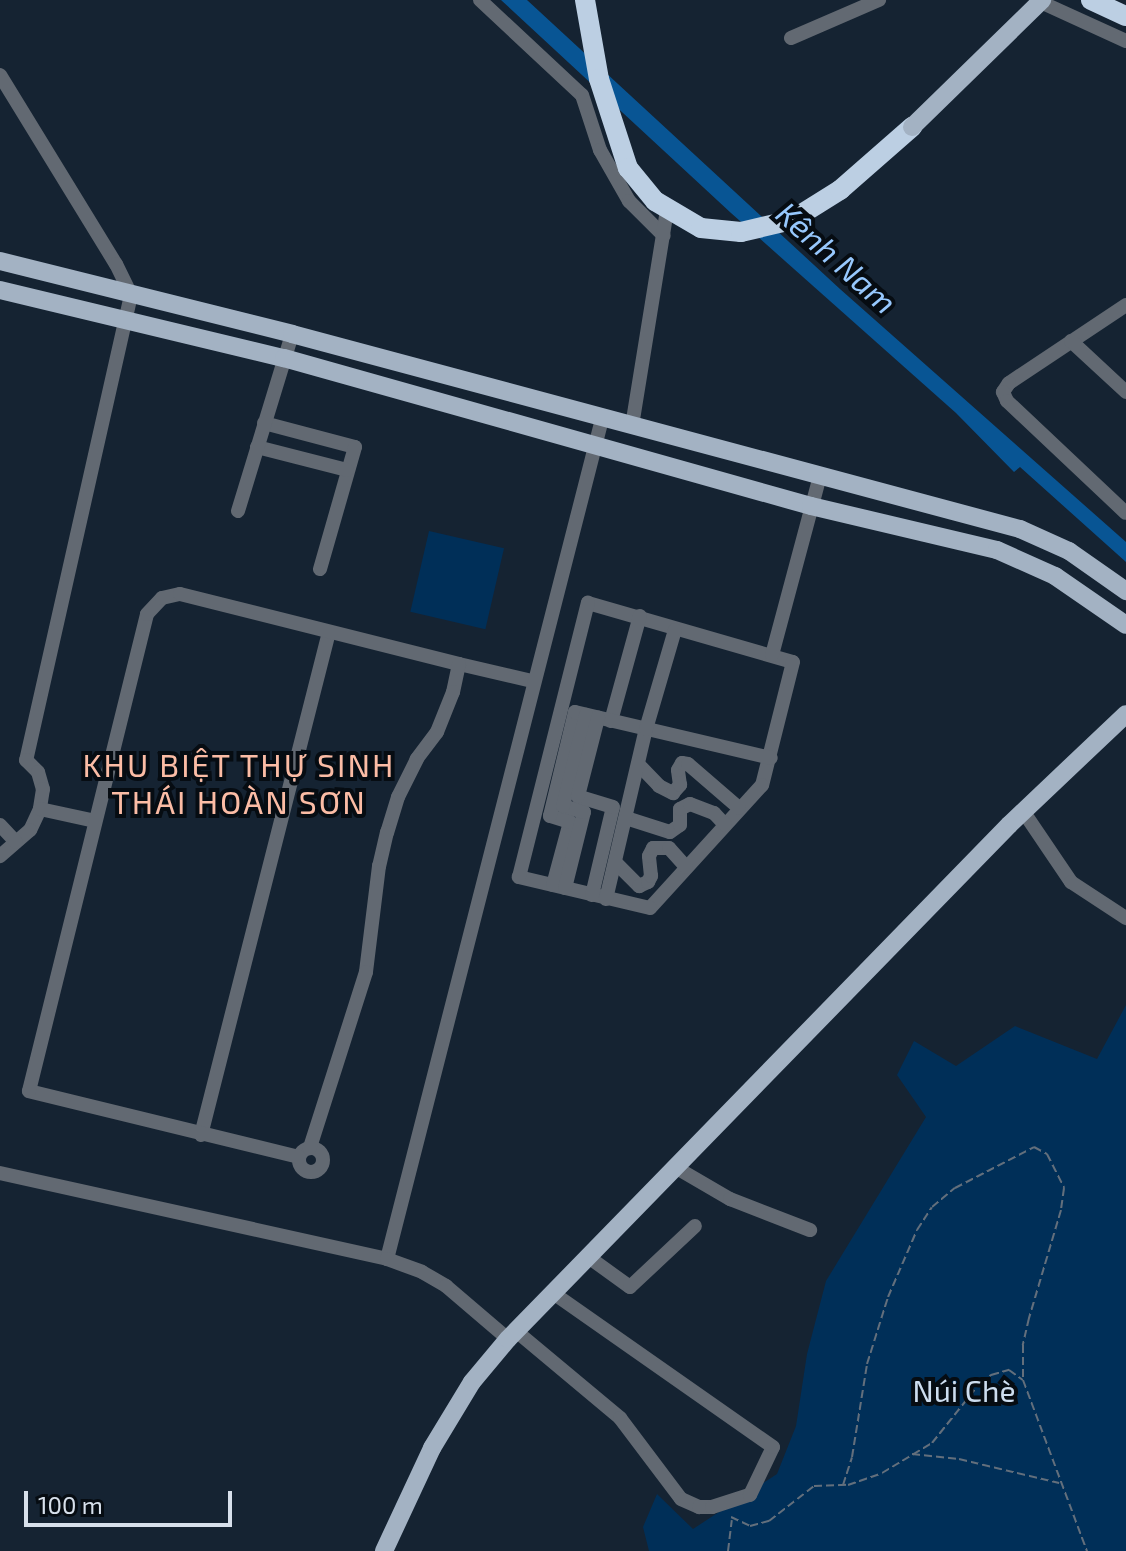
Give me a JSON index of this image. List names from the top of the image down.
{
  "districts": ["KHU BIỆT THỰ SINH THÁI HOÀN SƠN"],
  "water": ["Kênh Nam"],
  "parks": ["Núi Chè"],
  "scale_bar": "100 m"
}
